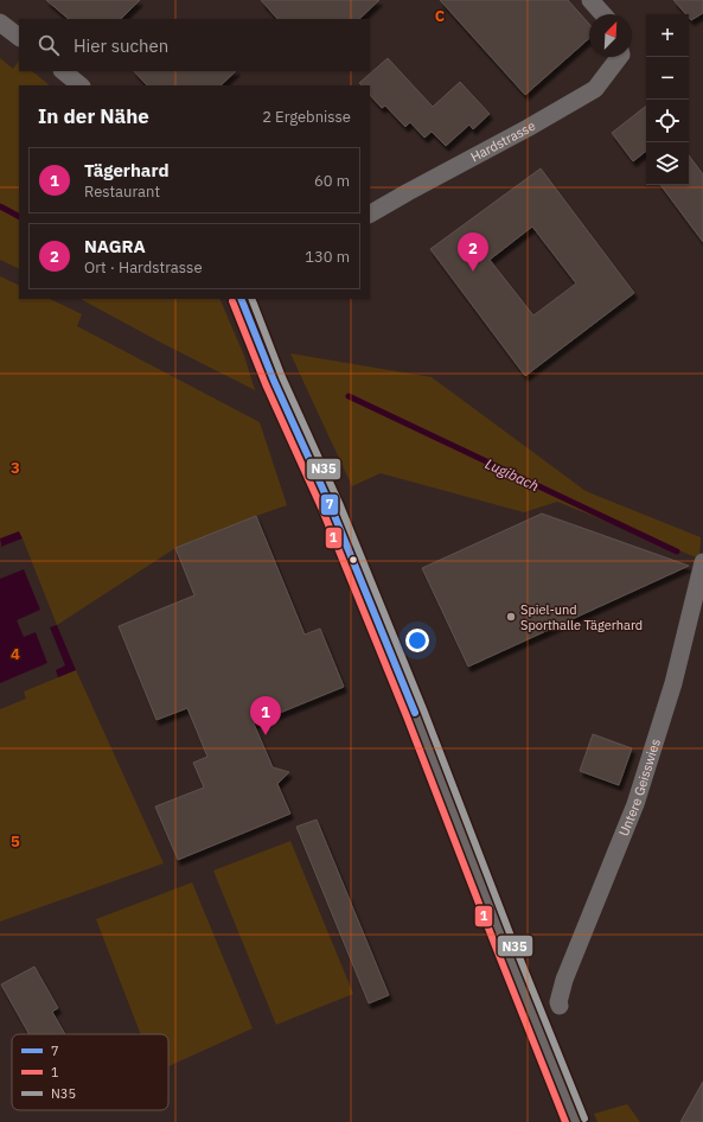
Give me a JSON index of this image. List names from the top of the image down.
{
  "streets": {
    "street": ["Hardstrasse", "Untere Geisswies"]
  },
  "water": ["Lugibach"],
  "places": ["Spiel-und Sporthalle Tägerhard"],
  "lines": ["transit line 7", "transit line N35", "transit line 1"],
  "legend": ["7", "1", "N35"],
  "north": "top right",
  "page": {
    "map_buttons": ["+", "−"],
    "search": "Hier suchen",
    "heading": ["In der Nähe", "2 Ergebnisse"],
    "list": [
      {
        "mark": "1",
        "name": "Tägerhard",
        "note": "Restaurant",
        "value": "60 m"
      },
      {
        "mark": "2",
        "name": "NAGRA",
        "note": "Ort · Hardstrasse",
        "value": "130 m"
      }
    ],
    "pins": ["2", "1"]
  },
  "grid": {
    "columns": ["C"],
    "rows": ["3", "4", "5"]
  }
}
